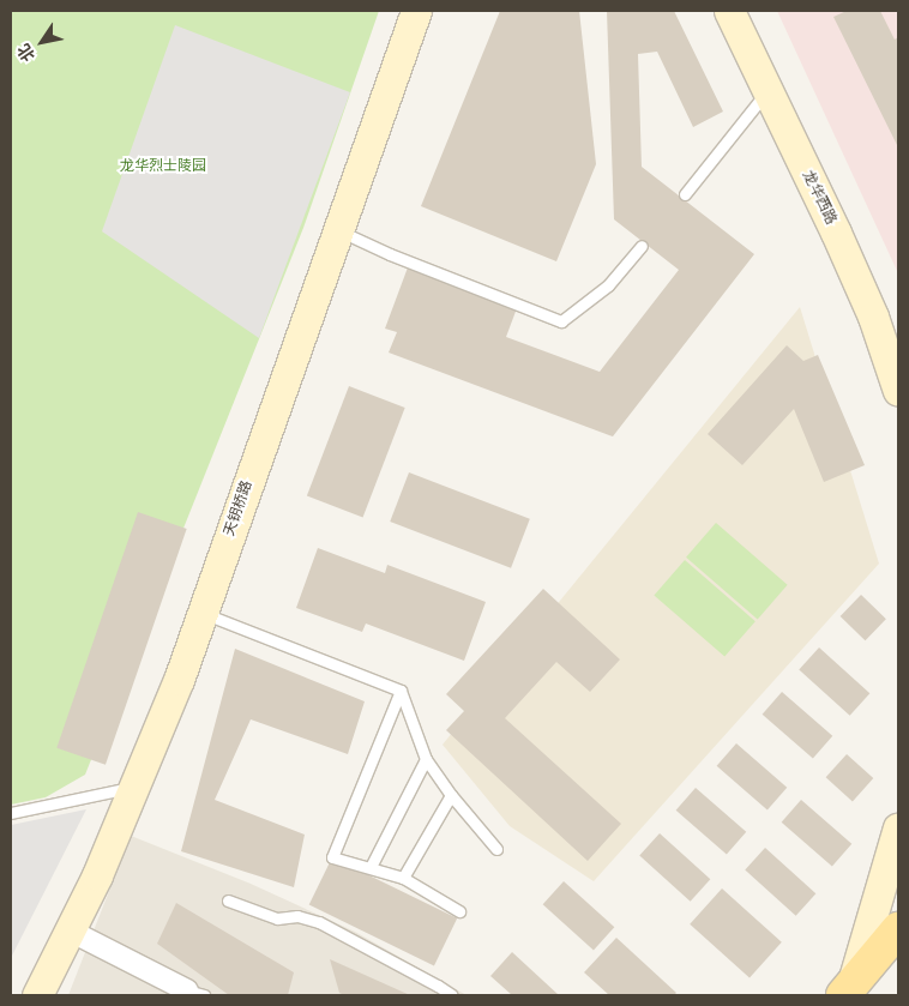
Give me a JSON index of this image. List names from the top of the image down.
{
  "streets": {
    "street": ["龙华西路", "天钥桥路"]
  },
  "parks": ["龙华烈士陵园"],
  "north": "bottom left"
}
